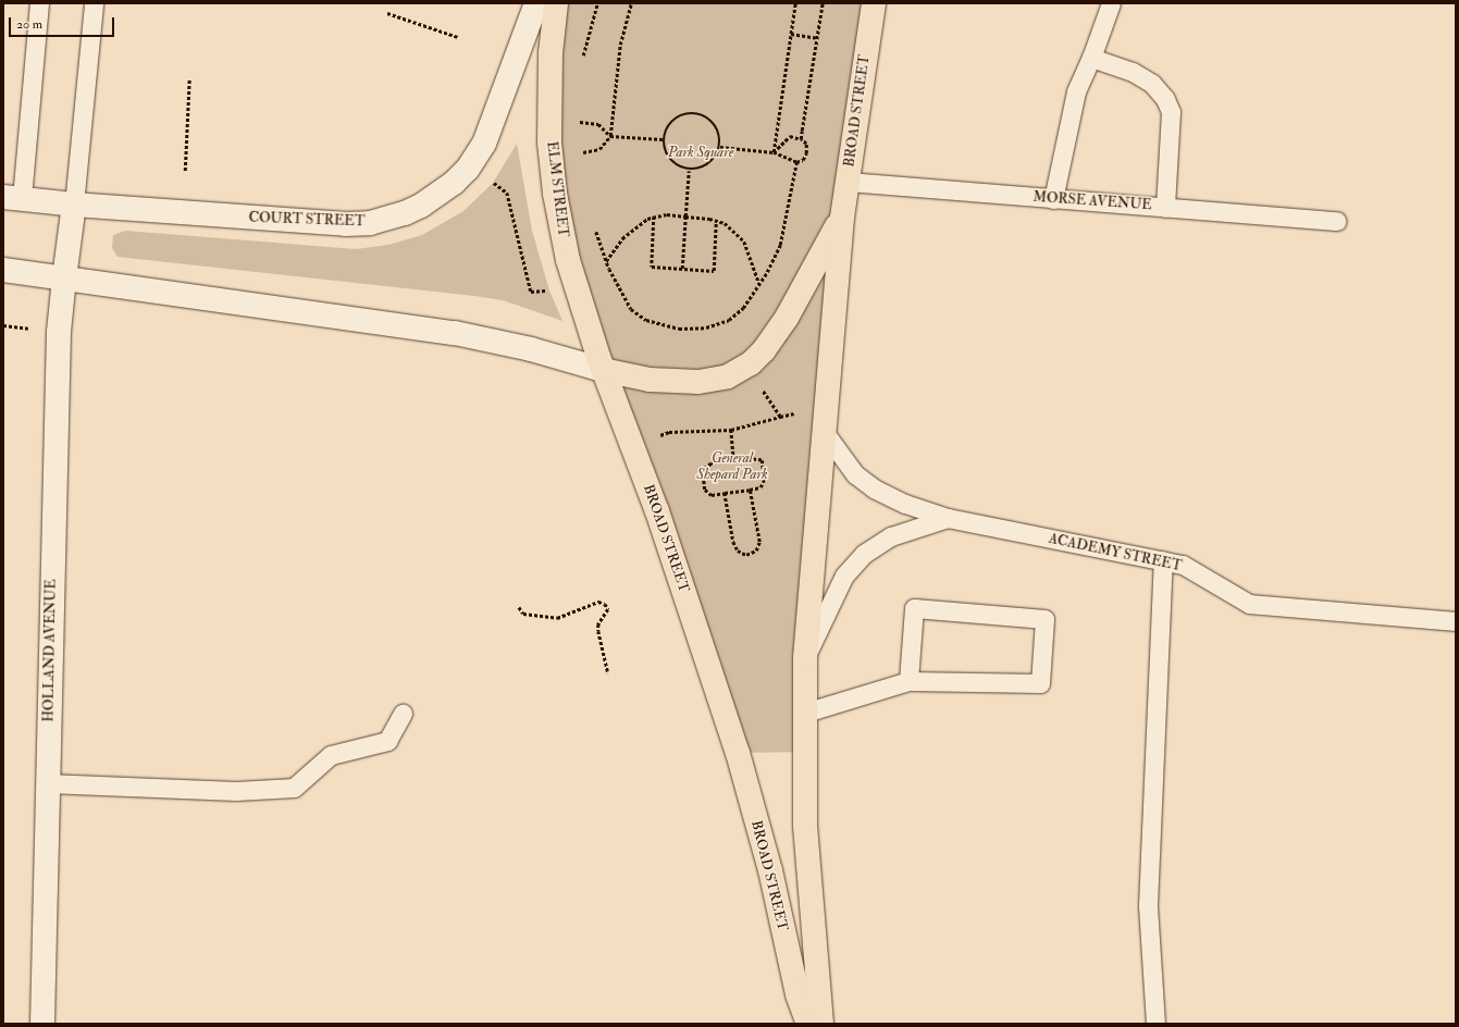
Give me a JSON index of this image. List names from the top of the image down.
{
  "streets": {
    "highway": ["BROAD STREET", "ELM STREET"],
    "main road": ["COURT STREET", "HOLLAND AVENUE"],
    "lane": ["MORSE AVENUE", "ACADEMY STREET"]
  },
  "crossings": [
    ["BROAD STREET", "ELM STREET"],
    ["BROAD STREET", "MORSE AVENUE"],
    ["BROAD STREET", "ACADEMY STREET"],
    ["COURT STREET", "HOLLAND AVENUE"]
  ],
  "parks": ["Park Square", "General Shepard Park"],
  "scale_bar": "20 m"
}
